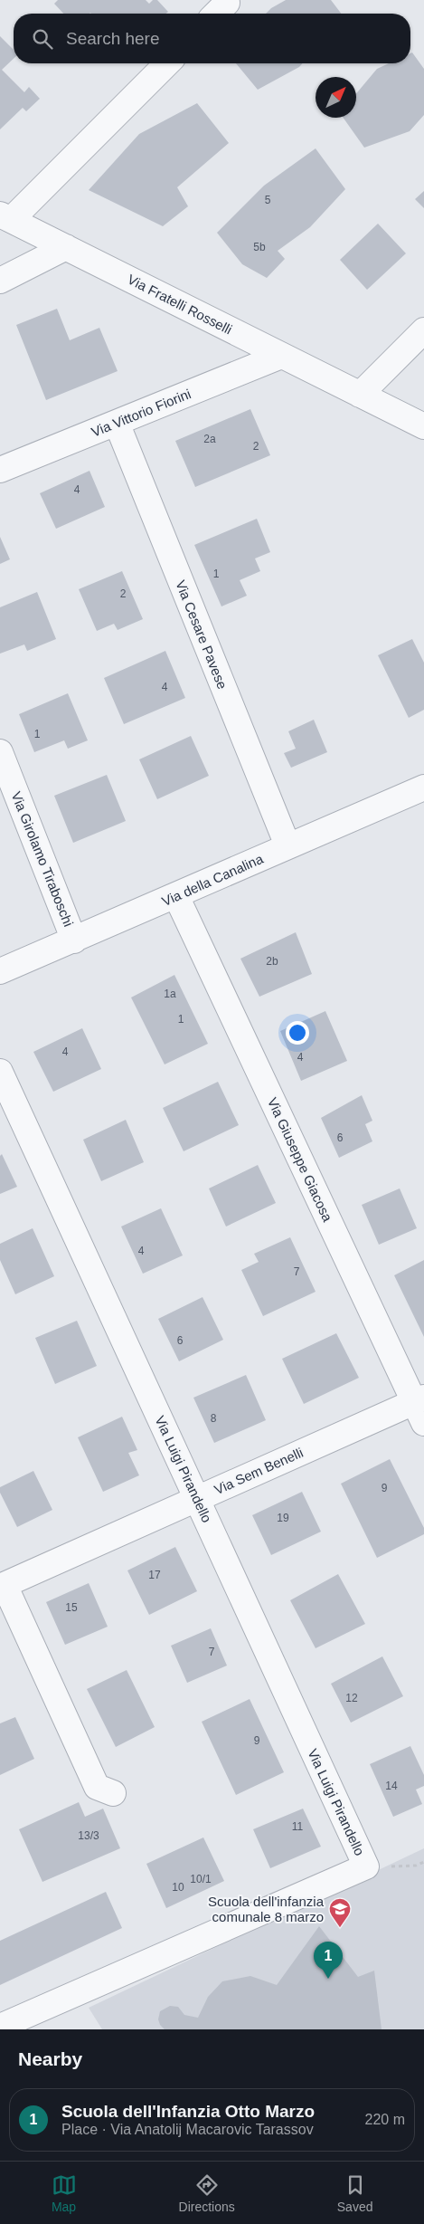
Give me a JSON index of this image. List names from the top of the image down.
{
  "streets": {
    "street": [
      "Via Fratelli Rosselli",
      "Via Vittorio Fiorini",
      "Via Cesare Pavese",
      "Via Girolamo Tiraboschi",
      "Via della Canalina",
      "Via Giuseppe Giacosa",
      "Via Luigi Pirandello",
      "Via Sem Benelli"
    ]
  },
  "crossings": [
    ["Via Fratelli Rosselli", "Via Vittorio Fiorini"],
    ["Via Vittorio Fiorini", "Via Cesare Pavese"],
    ["Via Cesare Pavese", "Via della Canalina"],
    ["Via Girolamo Tiraboschi", "Via della Canalina"],
    ["Via della Canalina", "Via Giuseppe Giacosa"],
    ["Via Giuseppe Giacosa", "Via Sem Benelli"],
    ["Via Luigi Pirandello", "Via Sem Benelli"]
  ],
  "places": {
    "school or university": ["Scuola dell'infanzia comunale 8 marzo"]
  },
  "house_numbers": [
    "5",
    "5b",
    "2a",
    "2",
    "4",
    "1",
    "2",
    "4",
    "1",
    "2b",
    "1a",
    "1",
    "4",
    "4",
    "6",
    "4",
    "7",
    "6",
    "8",
    "9",
    "19",
    "17",
    "15",
    "7",
    "12",
    "9",
    "14",
    "11",
    "13/3",
    "10/1",
    "10"
  ],
  "north": "top right",
  "page": {
    "search": "Search here",
    "pins": "1",
    "heading": "Nearby",
    "list": [
      {
        "mark": "1",
        "name": "Scuola dell'Infanzia Otto Marzo",
        "note": "Place · Via Anatolij Macarovic Tarassov",
        "value": "220 m"
      }
    ],
    "nav": ["Map", "Directions", "Saved"]
  }
}
